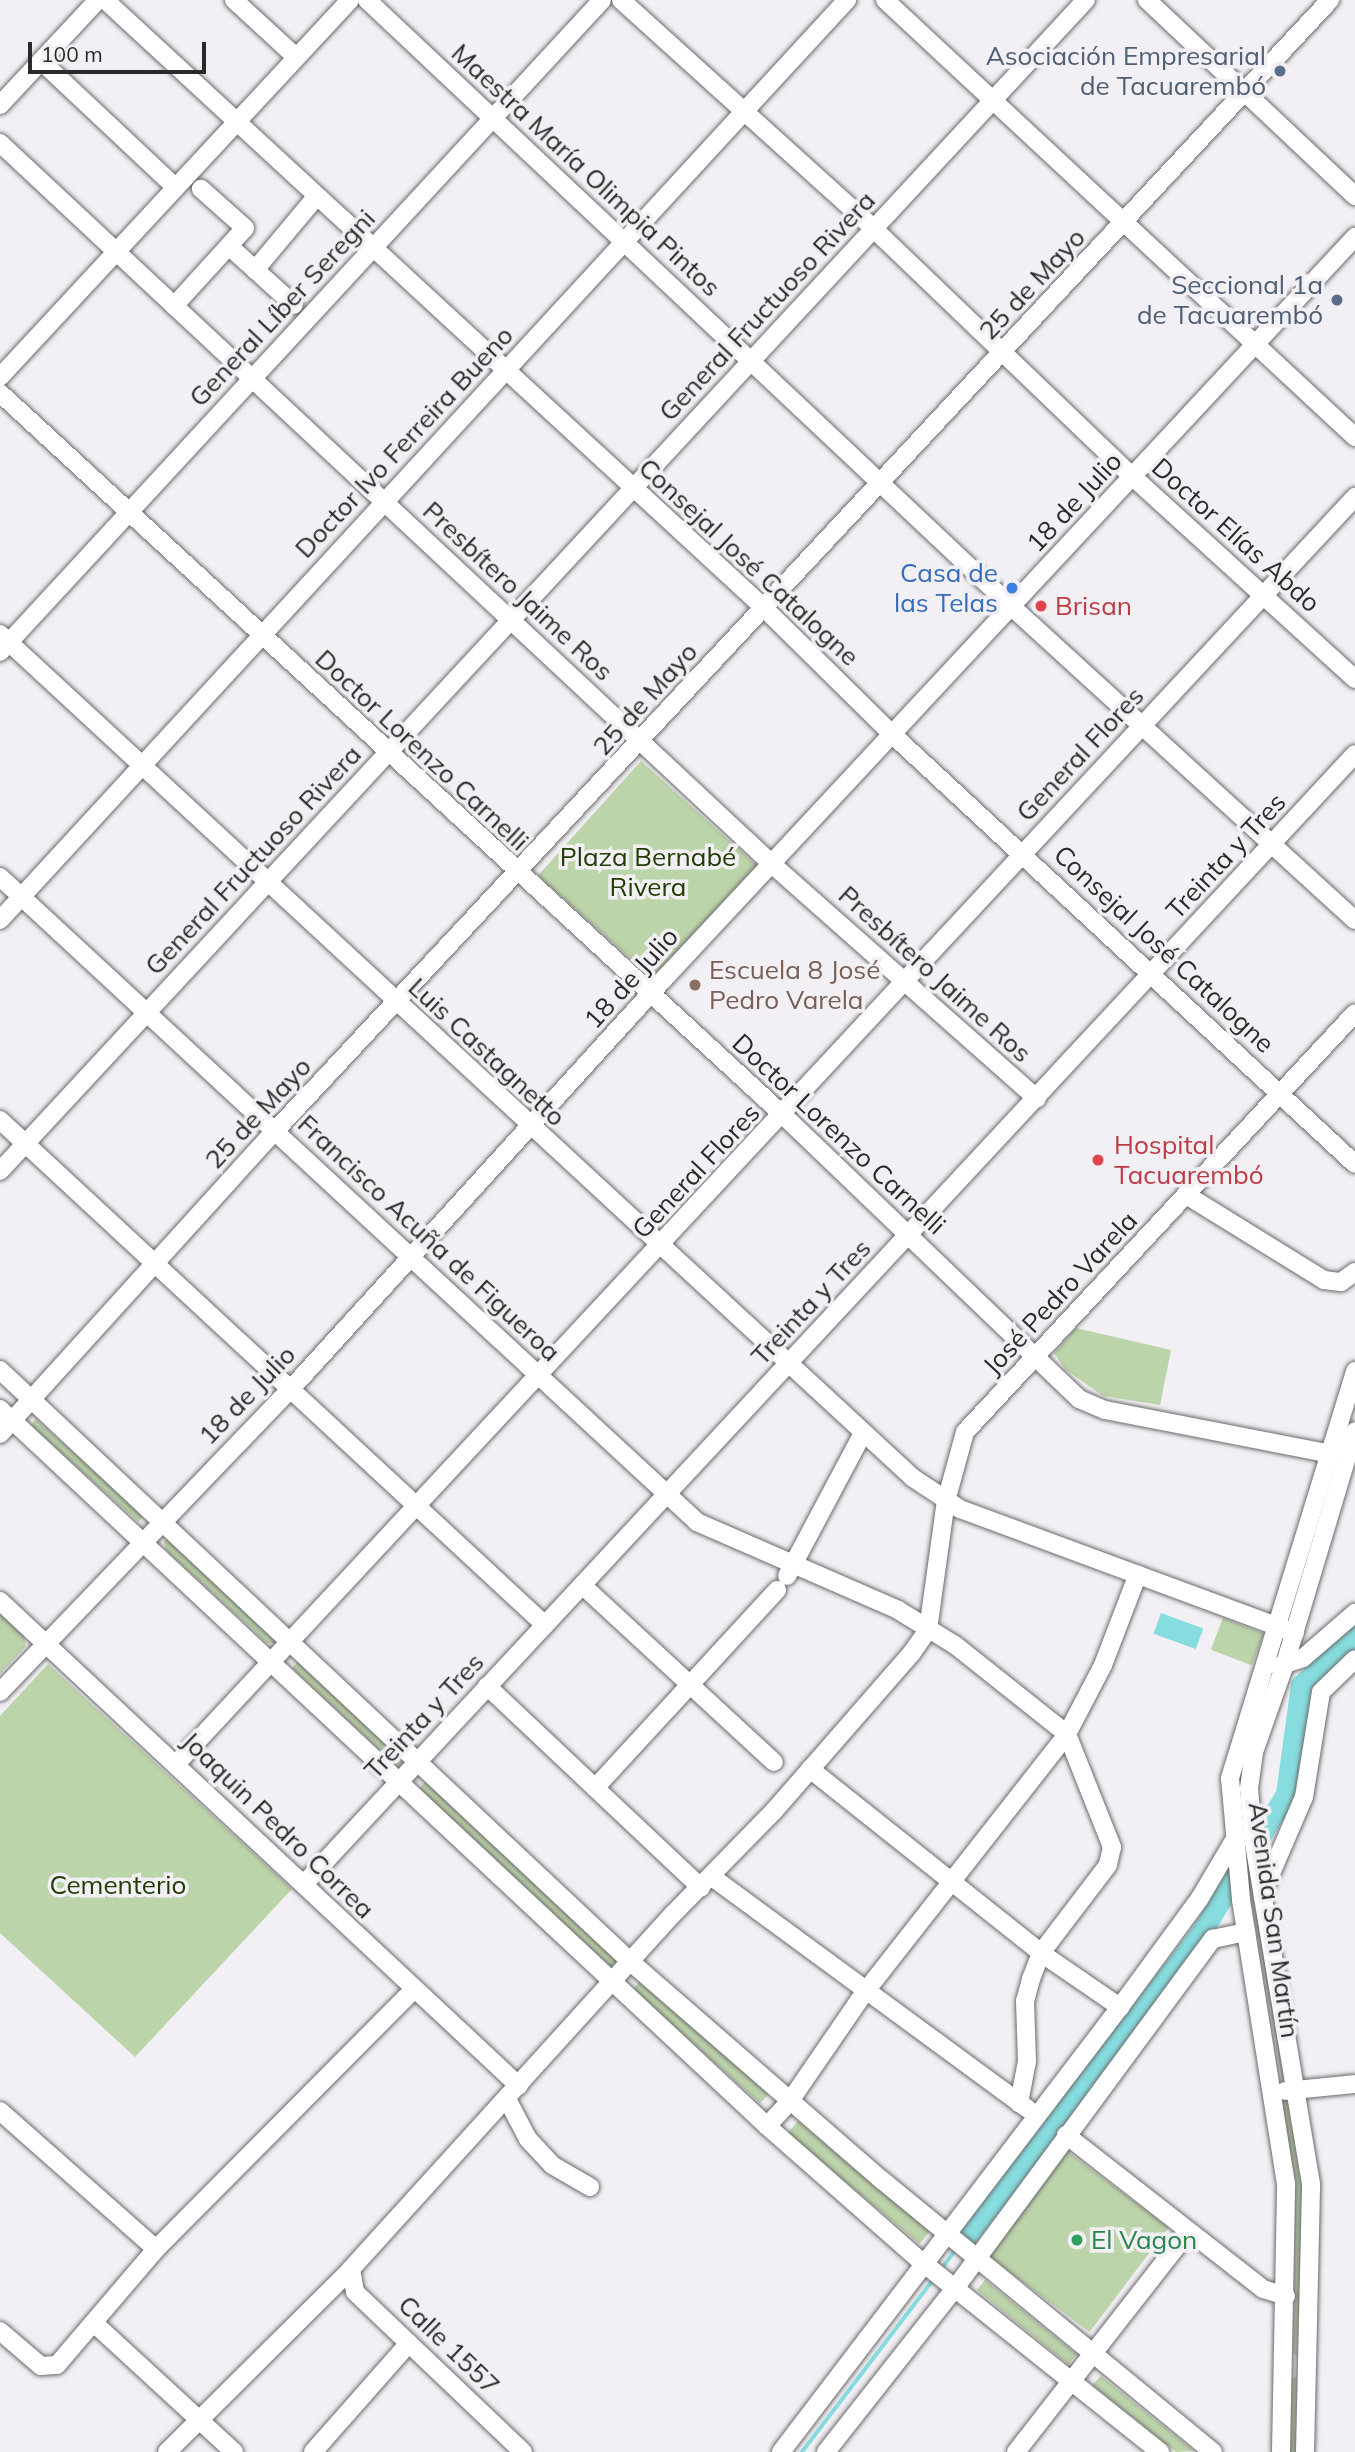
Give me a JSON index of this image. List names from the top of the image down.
{
  "streets": {
    "street": [
      "Maestra María Olimpia Pintos",
      "25 de Mayo",
      "General Fructuoso Rivera",
      "General Líber Seregni",
      "Doctor Ivo Ferreira Bueno",
      "18 de Julio",
      "Doctor Elías Abdo",
      "Consejal José Catalogne",
      "Presbítero Jaime Ros",
      "Doctor Lorenzo Carnelli",
      "General Flores",
      "Treinta y Tres",
      "Luis Castagnetto",
      "Francisco Acuña de Figueroa",
      "José Pedro Varela",
      "Joaquin Pedro Correa",
      "Avenida San Martín",
      "Calle 1557"
    ]
  },
  "crossings": [
    ["Maestra María Olimpia Pintos", "25 de Mayo"],
    ["Maestra María Olimpia Pintos", "General Fructuoso Rivera"],
    ["Maestra María Olimpia Pintos", "General Líber Seregni"],
    ["Maestra María Olimpia Pintos", "Doctor Ivo Ferreira Bueno"],
    ["Maestra María Olimpia Pintos", "18 de Julio"],
    ["Maestra María Olimpia Pintos", "General Flores"],
    ["Maestra María Olimpia Pintos", "Treinta y Tres"],
    ["25 de Mayo", "Doctor Elías Abdo"],
    ["25 de Mayo", "Consejal José Catalogne"],
    ["25 de Mayo", "Presbítero Jaime Ros"],
    ["25 de Mayo", "Doctor Lorenzo Carnelli"],
    ["25 de Mayo", "Luis Castagnetto"],
    ["25 de Mayo", "Francisco Acuña de Figueroa"],
    ["General Fructuoso Rivera", "Doctor Elías Abdo"],
    ["General Fructuoso Rivera", "Consejal José Catalogne"],
    ["General Fructuoso Rivera", "Presbítero Jaime Ros"],
    ["General Fructuoso Rivera", "Doctor Lorenzo Carnelli"],
    ["General Fructuoso Rivera", "Luis Castagnetto"],
    ["General Fructuoso Rivera", "Francisco Acuña de Figueroa"],
    ["General Líber Seregni", "Consejal José Catalogne"],
    ["General Líber Seregni", "Presbítero Jaime Ros"],
    ["General Líber Seregni", "Doctor Lorenzo Carnelli"],
    ["General Líber Seregni", "Luis Castagnetto"],
    ["Doctor Ivo Ferreira Bueno", "Doctor Elías Abdo"],
    ["Doctor Ivo Ferreira Bueno", "Consejal José Catalogne"],
    ["Doctor Ivo Ferreira Bueno", "Presbítero Jaime Ros"],
    ["Doctor Ivo Ferreira Bueno", "Doctor Lorenzo Carnelli"],
    ["Doctor Ivo Ferreira Bueno", "Luis Castagnetto"],
    ["Doctor Ivo Ferreira Bueno", "Francisco Acuña de Figueroa"],
    ["18 de Julio", "Doctor Elías Abdo"],
    ["18 de Julio", "Consejal José Catalogne"],
    ["18 de Julio", "Presbítero Jaime Ros"],
    ["18 de Julio", "Doctor Lorenzo Carnelli"],
    ["18 de Julio", "Luis Castagnetto"],
    ["18 de Julio", "Francisco Acuña de Figueroa"],
    ["18 de Julio", "Joaquin Pedro Correa"],
    ["Doctor Elías Abdo", "General Flores"],
    ["Consejal José Catalogne", "General Flores"],
    ["Consejal José Catalogne", "Treinta y Tres"],
    ["Consejal José Catalogne", "José Pedro Varela"],
    ["Presbítero Jaime Ros", "General Flores"],
    ["Presbítero Jaime Ros", "Treinta y Tres"],
    ["Doctor Lorenzo Carnelli", "General Flores"],
    ["Doctor Lorenzo Carnelli", "Treinta y Tres"],
    ["Doctor Lorenzo Carnelli", "José Pedro Varela"],
    ["Doctor Lorenzo Carnelli", "Avenida San Martín"],
    ["General Flores", "Luis Castagnetto"],
    ["General Flores", "Francisco Acuña de Figueroa"],
    ["General Flores", "Joaquin Pedro Correa"],
    ["Treinta y Tres", "Luis Castagnetto"],
    ["Treinta y Tres", "Francisco Acuña de Figueroa"],
    ["Treinta y Tres", "Joaquin Pedro Correa"],
    ["Luis Castagnetto", "José Pedro Varela"],
    ["Luis Castagnetto", "Avenida San Martín"],
    ["Francisco Acuña de Figueroa", "José Pedro Varela"]
  ],
  "parks": ["Plaza Bernabé Rivera", "Cementerio"],
  "places": [
    "Asociación Empresarial de Tacuarembó",
    "Seccional 1a de Tacuarembó",
    "Casa de las Telas",
    "Brisan",
    "Escuela 8 José Pedro Varela",
    "Hospital Tacuarembó",
    "El Vagon"
  ],
  "scale_bar": "100 m"
}
